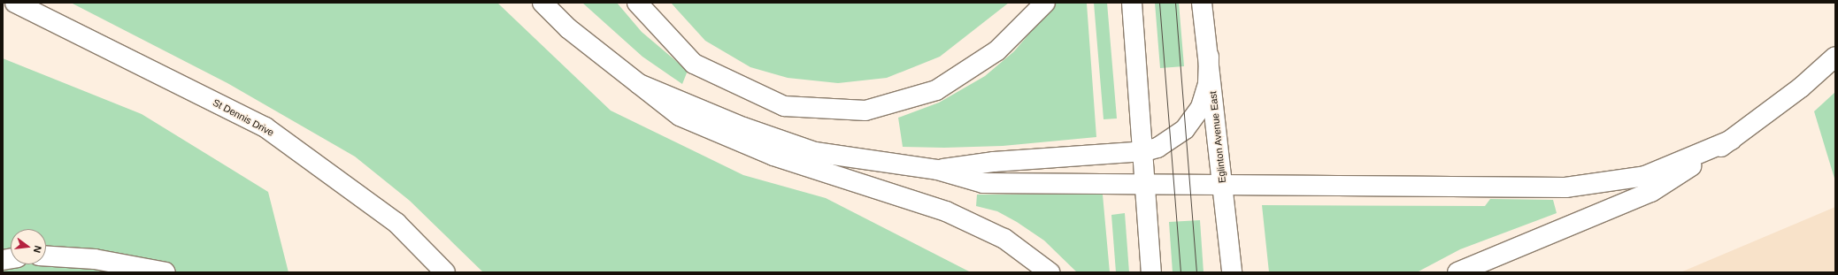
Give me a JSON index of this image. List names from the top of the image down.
{
  "streets": {
    "main road": ["St Dennis Drive", "Eglinton Avenue East"]
  },
  "north": "right"
}
